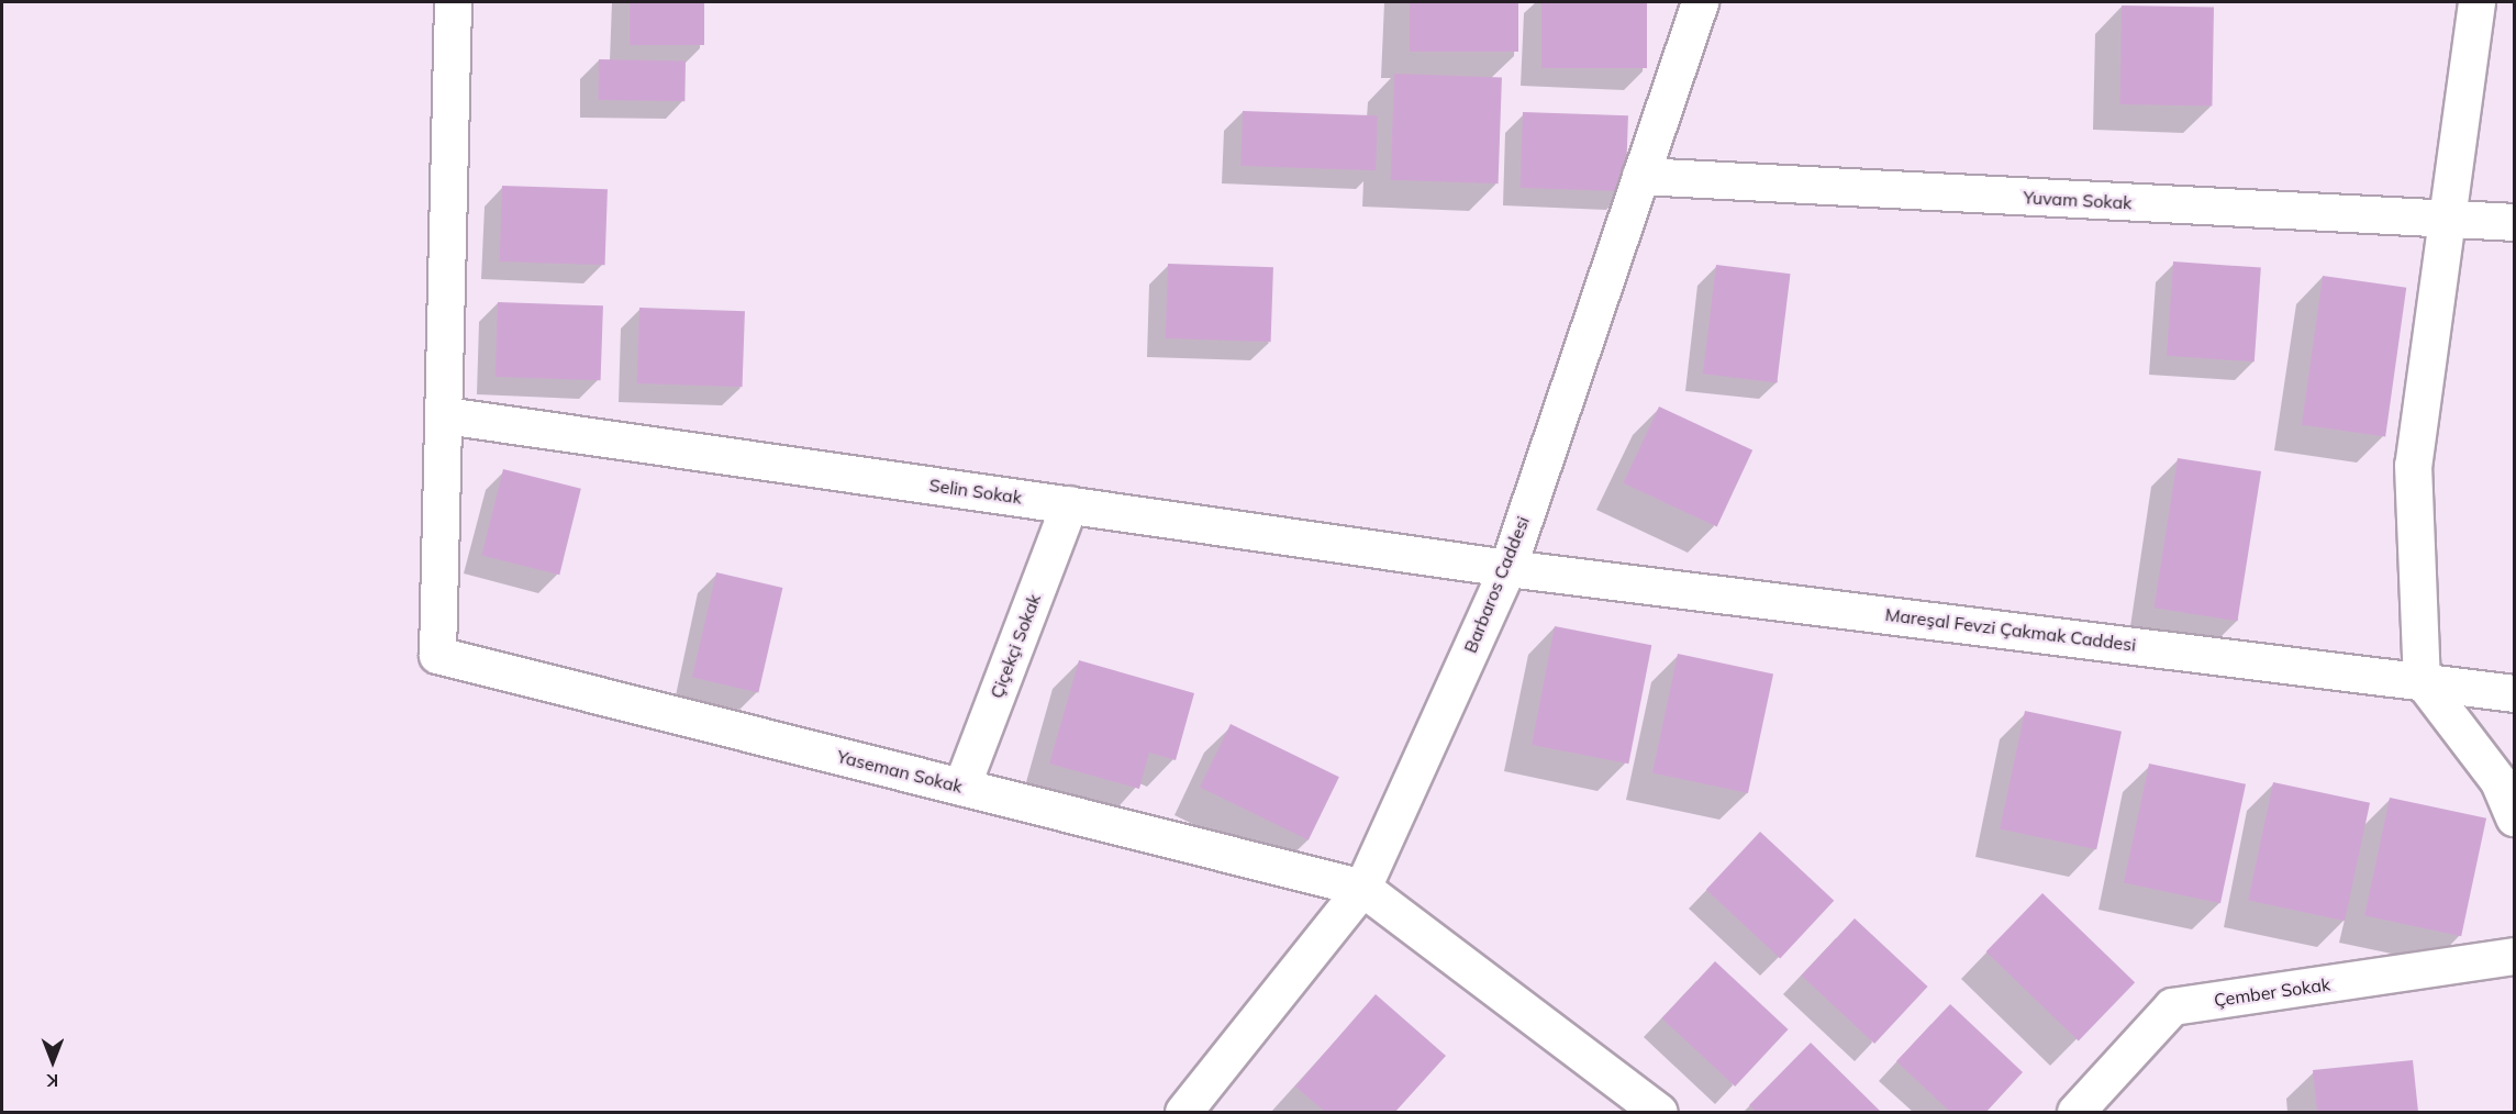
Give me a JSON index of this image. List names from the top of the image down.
{
  "streets": {
    "street": [
      "Yuvam Sokak",
      "Selin Sokak",
      "Barbaros Caddesi",
      "Mareşal Fevzi Çakmak Caddesi",
      "Çiçekçi Sokak",
      "Yaseman Sokak",
      "Çember Sokak"
    ]
  },
  "crossings": [
    ["Yuvam Sokak", "Barbaros Caddesi"],
    ["Selin Sokak", "Barbaros Caddesi"],
    ["Selin Sokak", "Mareşal Fevzi Çakmak Caddesi"],
    ["Selin Sokak", "Çiçekçi Sokak"],
    ["Selin Sokak", "Yaseman Sokak"],
    ["Barbaros Caddesi", "Mareşal Fevzi Çakmak Caddesi"],
    ["Barbaros Caddesi", "Yaseman Sokak"],
    ["Çiçekçi Sokak", "Yaseman Sokak"]
  ],
  "north": "bottom"
}
